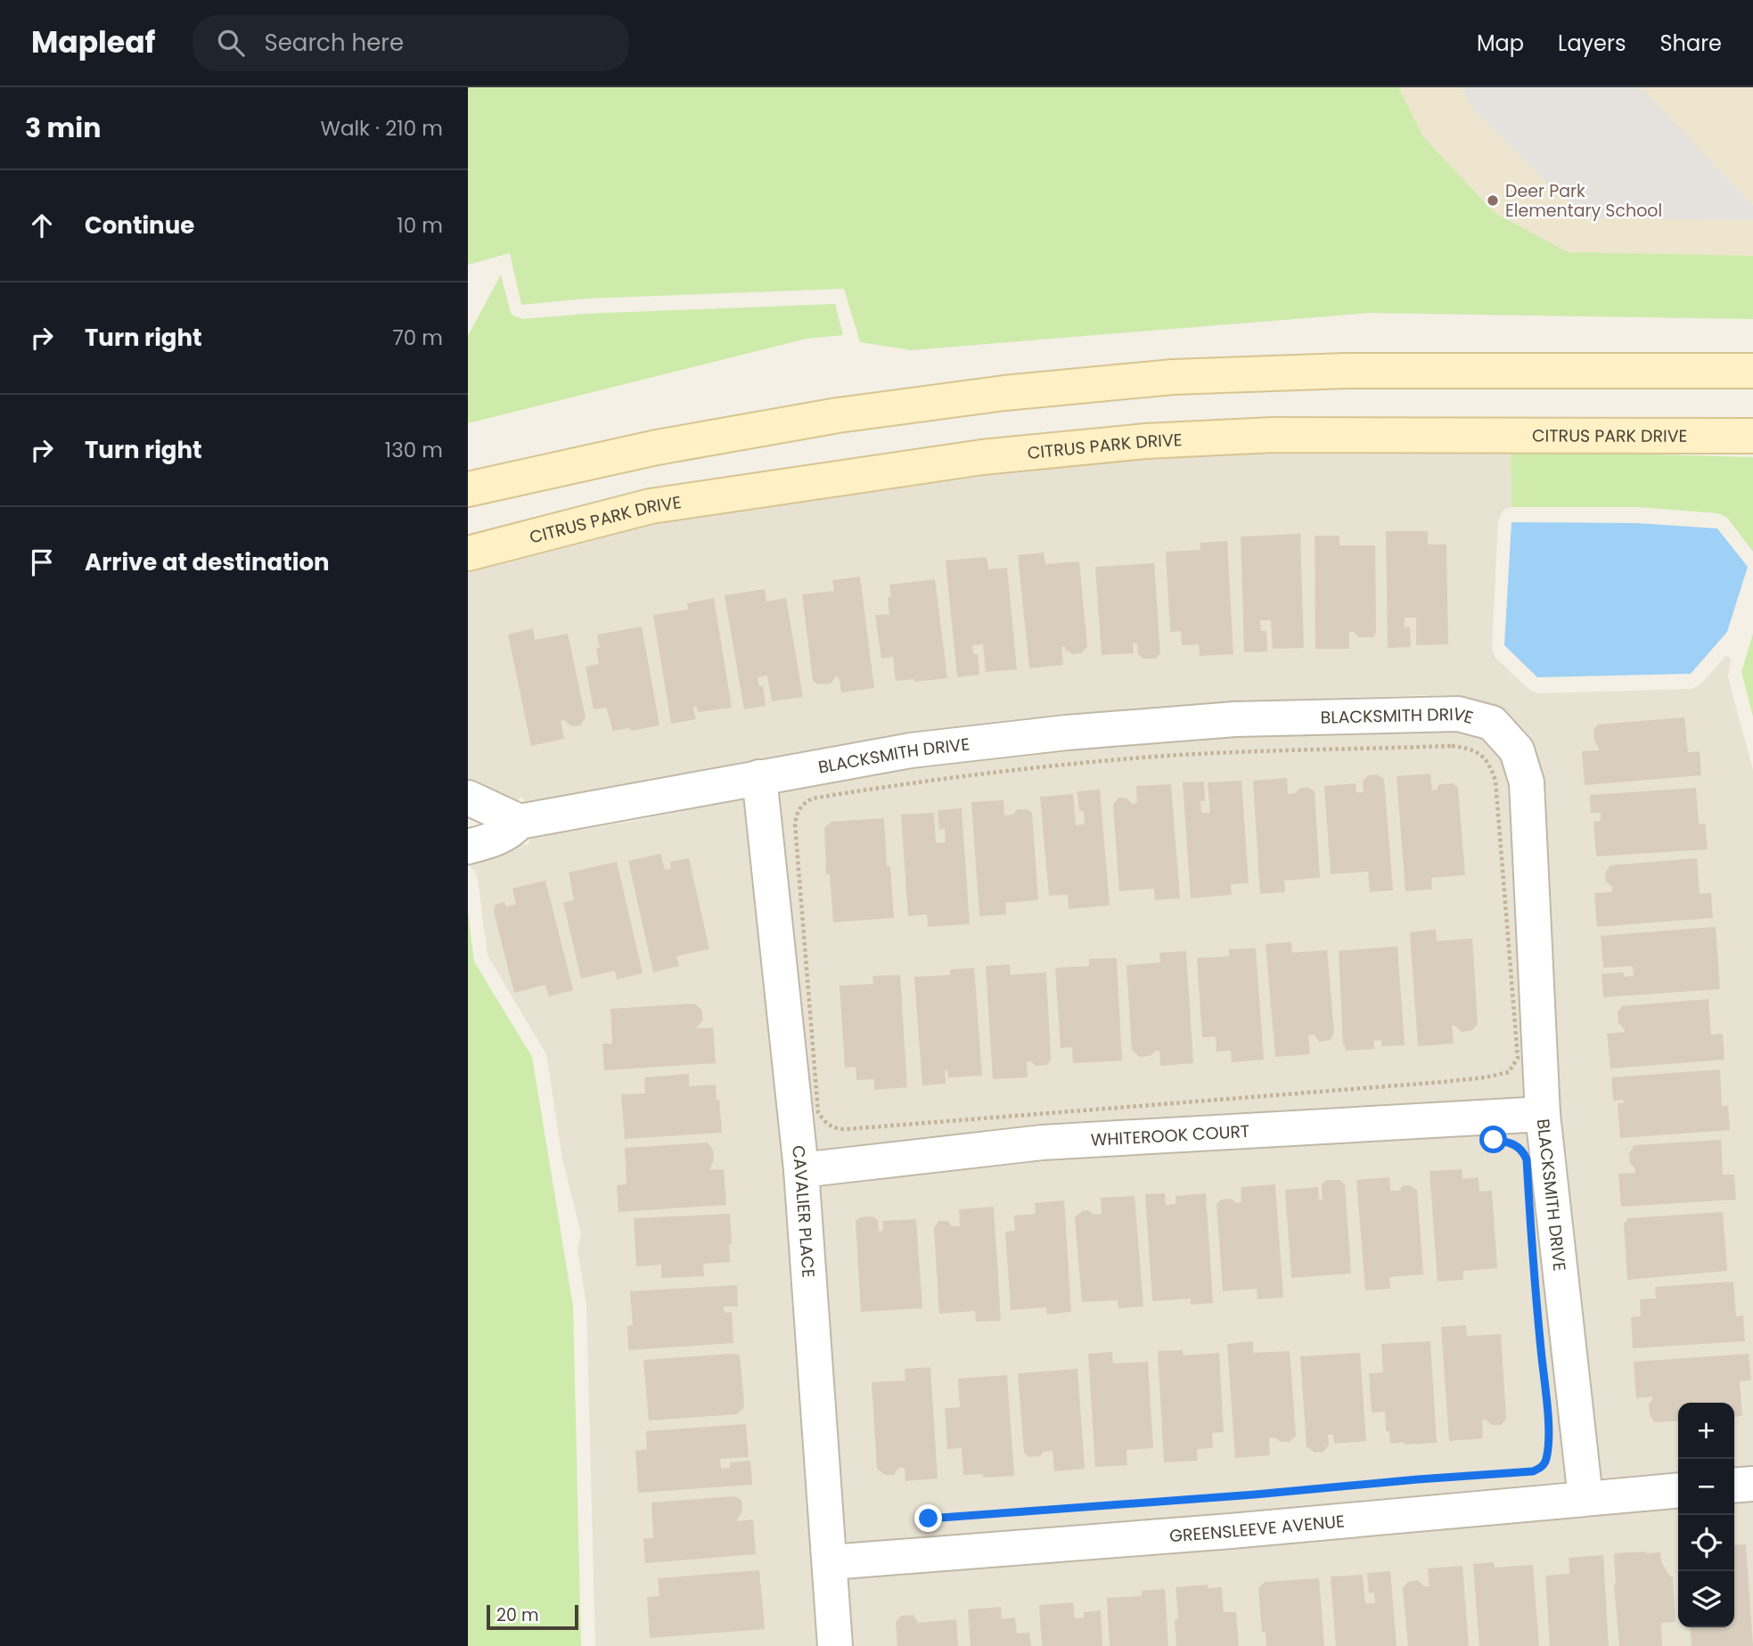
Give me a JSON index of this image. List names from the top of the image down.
{
  "streets": {
    "street": [
      "CITRUS PARK DRIVE",
      "BLACKSMITH DRIVE",
      "WHITEROOK COURT",
      "CAVALIER PLACE",
      "GREENSLEEVE AVENUE"
    ]
  },
  "crossings": [
    ["BLACKSMITH DRIVE", "WHITEROOK COURT"],
    ["BLACKSMITH DRIVE", "CAVALIER PLACE"],
    ["BLACKSMITH DRIVE", "GREENSLEEVE AVENUE"],
    ["WHITEROOK COURT", "CAVALIER PLACE"],
    ["CAVALIER PLACE", "GREENSLEEVE AVENUE"]
  ],
  "places": ["Deer Park Elementary School"],
  "scale_bar": "20 m",
  "page": {
    "header": "Mapleaf",
    "search": "Search here",
    "nav": ["Map", "Layers", "Share"],
    "heading": ["3 min", "Walk · 210 m"],
    "list": [
      ["Continue", "10 m"],
      ["Turn right", "70 m"],
      ["Turn right", "130 m"],
      "Arrive at destination"
    ],
    "map_buttons": ["+", "−"],
    "scale": "20 m"
  }
}
